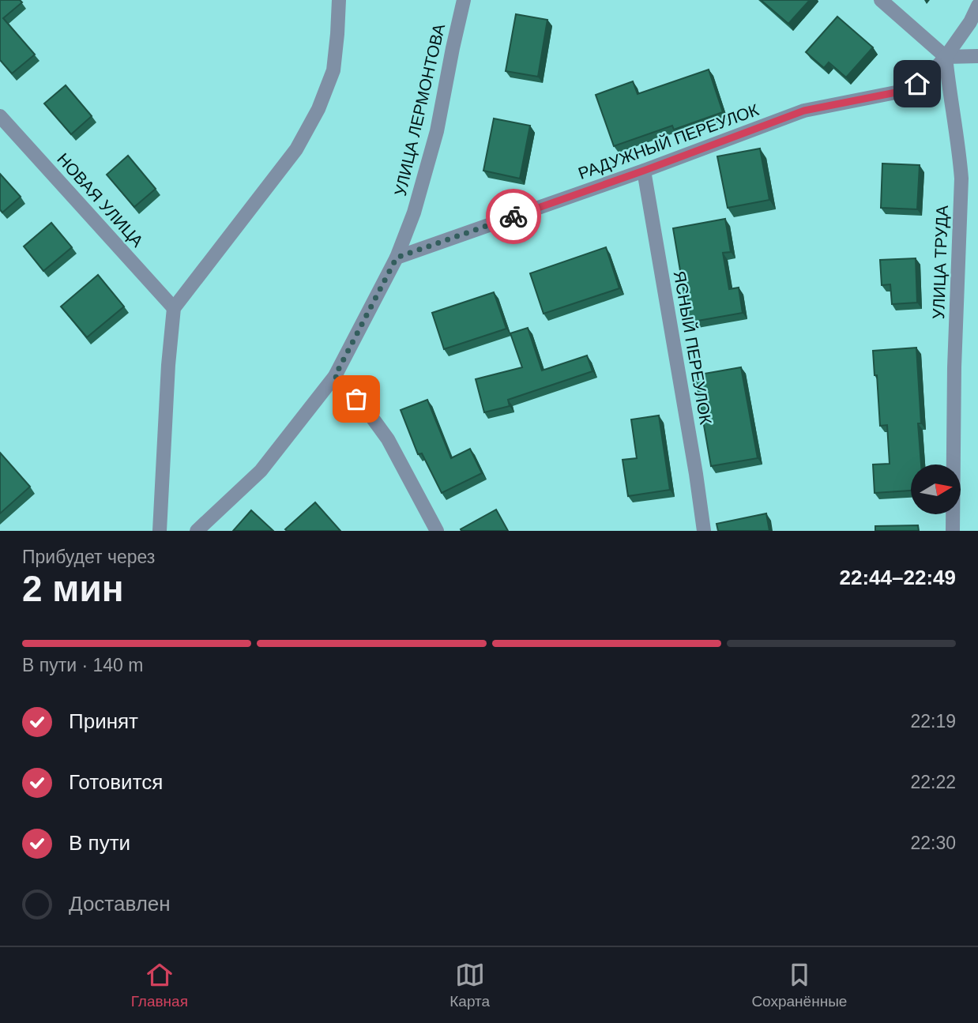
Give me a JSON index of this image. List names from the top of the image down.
{
  "streets": {
    "street": [
      "УЛИЦА ЛЕРМОНТОВА",
      "РАДУЖНЫЙ ПЕРЕУЛОК",
      "НОВАЯ УЛИЦА",
      "УЛИЦА ТРУДА",
      "ЯСНЫЙ ПЕРЕУЛОК"
    ]
  },
  "crossings": [
    ["УЛИЦА ЛЕРМОНТОВА", "РАДУЖНЫЙ ПЕРЕУЛОК"],
    ["РАДУЖНЫЙ ПЕРЕУЛОК", "УЛИЦА ТРУДА"],
    ["РАДУЖНЫЙ ПЕРЕУЛОК", "ЯСНЫЙ ПЕРЕУЛОК"]
  ],
  "north": "right",
  "page": {
    "heading": ["2 мин", "Прибудет через", "22:44–22:49"],
    "bar": "В пути · 140 m",
    "list": [
      ["Принят", "22:19"],
      ["Готовится", "22:22"],
      ["В пути", "22:30"],
      "Доставлен"
    ],
    "tabs": ["Главная", "Карта", "Сохранённые"]
  }
}
